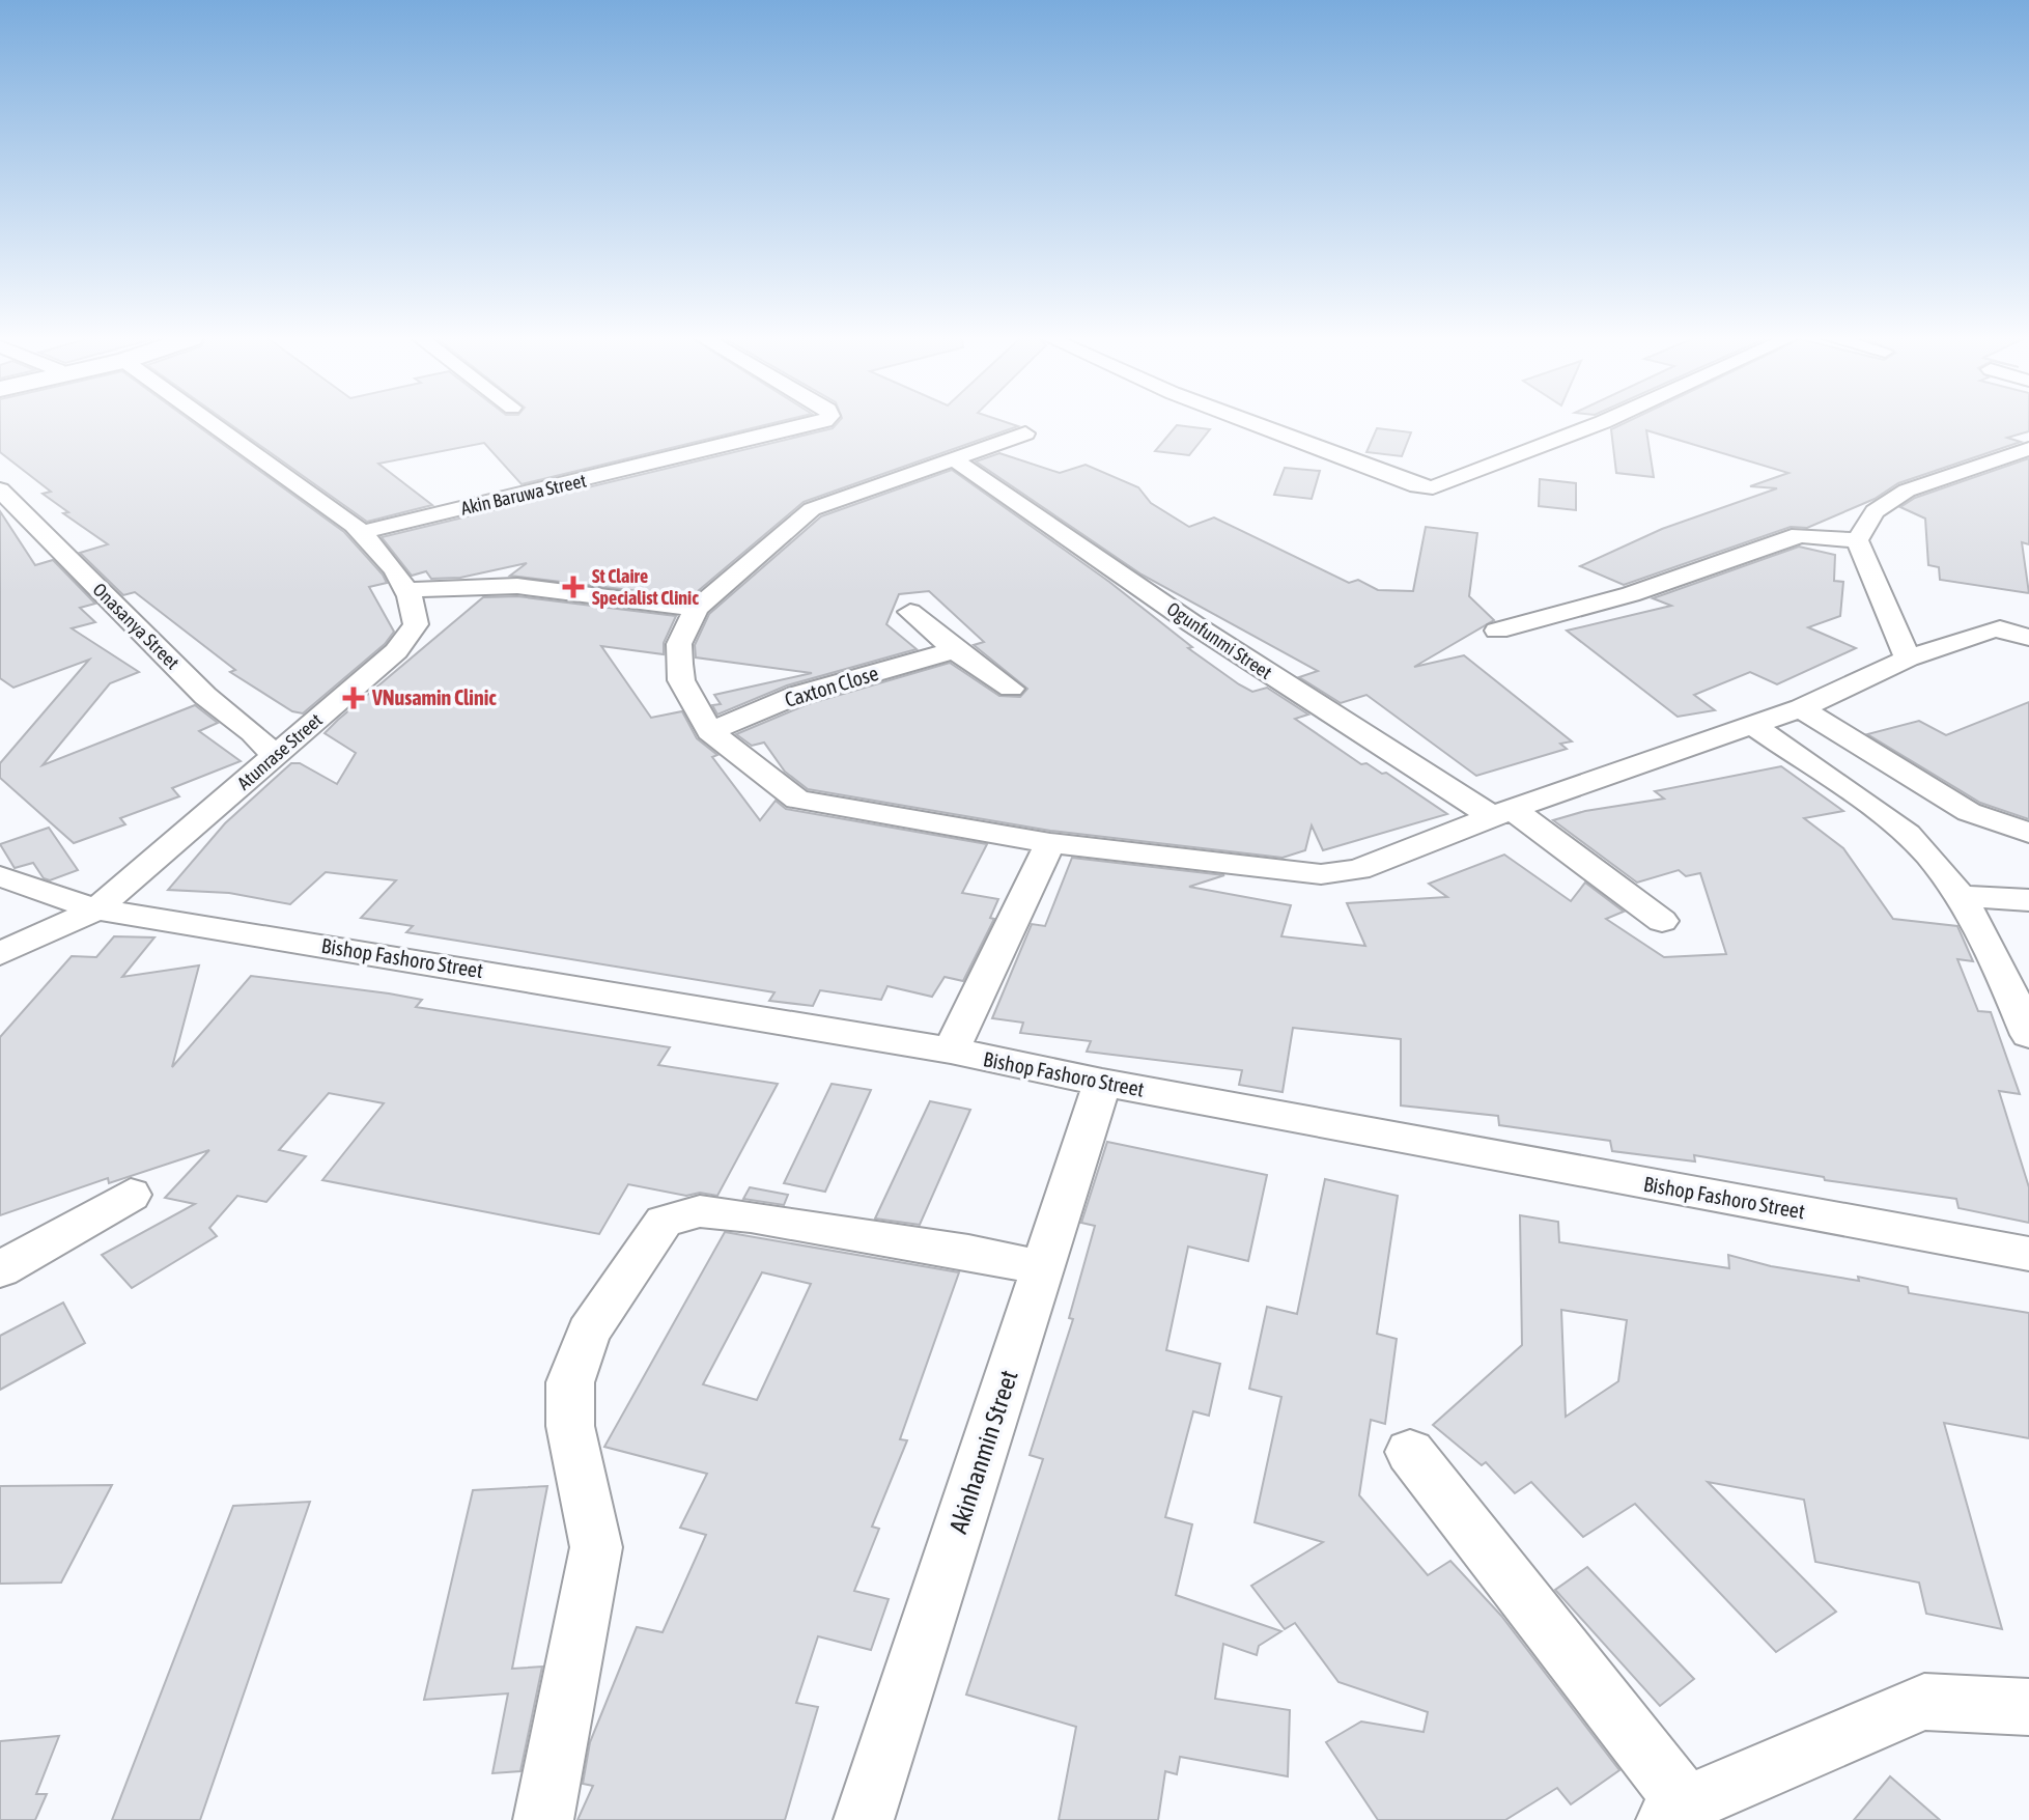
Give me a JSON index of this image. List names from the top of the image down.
{
  "streets": {
    "street": [
      "Akin Baruwa Street",
      "Onasanya Street",
      "Ogunfunmi Street",
      "Caxton Close",
      "Atunrase Street",
      "Bishop Fashoro Street",
      "Akinhanmin Street"
    ]
  },
  "crossings": [
    ["Onasanya Street", "Atunrase Street"],
    ["Atunrase Street", "Bishop Fashoro Street"],
    ["Bishop Fashoro Street", "Akinhanmin Street"]
  ],
  "places": {
    "health": ["St Claire Specialist Clinic", "VNusamin Clinic"]
  }
}
